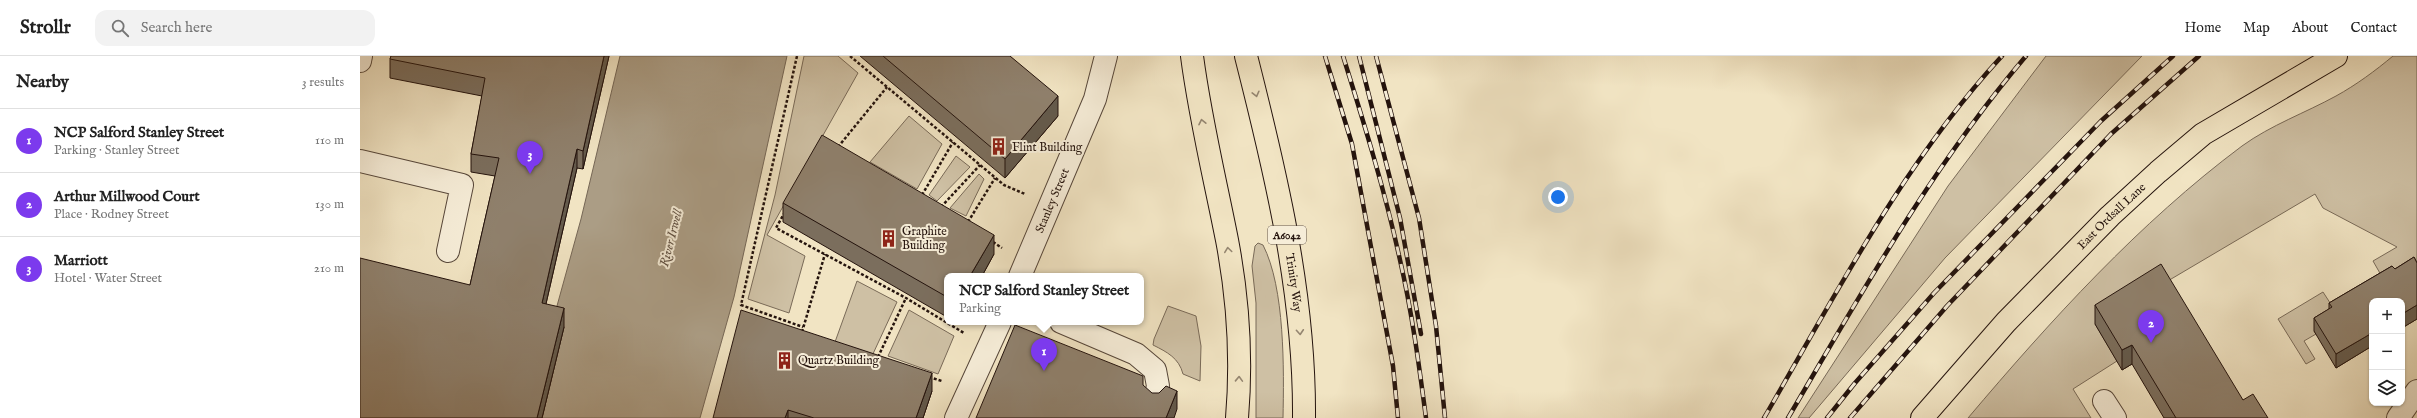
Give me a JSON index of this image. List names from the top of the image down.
{
  "streets": {
    "main road": ["East Ordsall Lane", "A6042", "Trinity Way"],
    "street": ["Stanley Street"]
  },
  "water": ["River Irwell"],
  "places": {
    "building": ["Flint Building", "Graphite Building", "Quartz Building"]
  },
  "page": {
    "header": "Strollr",
    "search": "Search here",
    "nav": [
      "Home",
      "Map",
      "About",
      "Contact"
    ],
    "heading": ["Nearby", "3 results"],
    "list": [
      {
        "mark": "1",
        "name": "NCP Salford Stanley Street",
        "note": "Parking · Stanley Street",
        "value": "110 m"
      },
      {
        "mark": "2",
        "name": "Arthur Millwood Court",
        "note": "Place · Rodney Street",
        "value": "130 m"
      },
      {
        "mark": "3",
        "name": "Marriott",
        "note": "Hotel · Water Street",
        "value": "210 m"
      }
    ],
    "pins": ["3", "2", "1"],
    "popup": ["NCP Salford Stanley Street", "Parking"],
    "map_buttons": ["+", "−"]
  }
}
